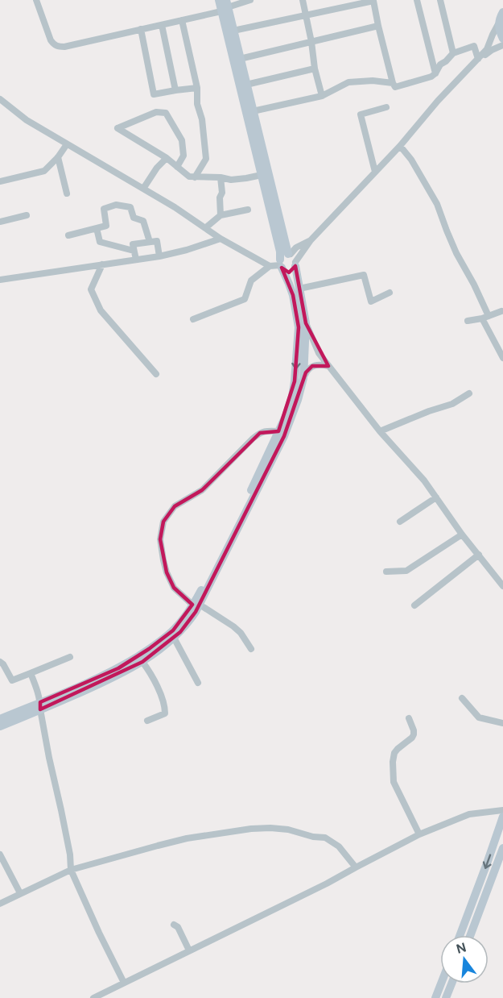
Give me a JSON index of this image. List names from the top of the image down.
{
  "north": "top"
}
